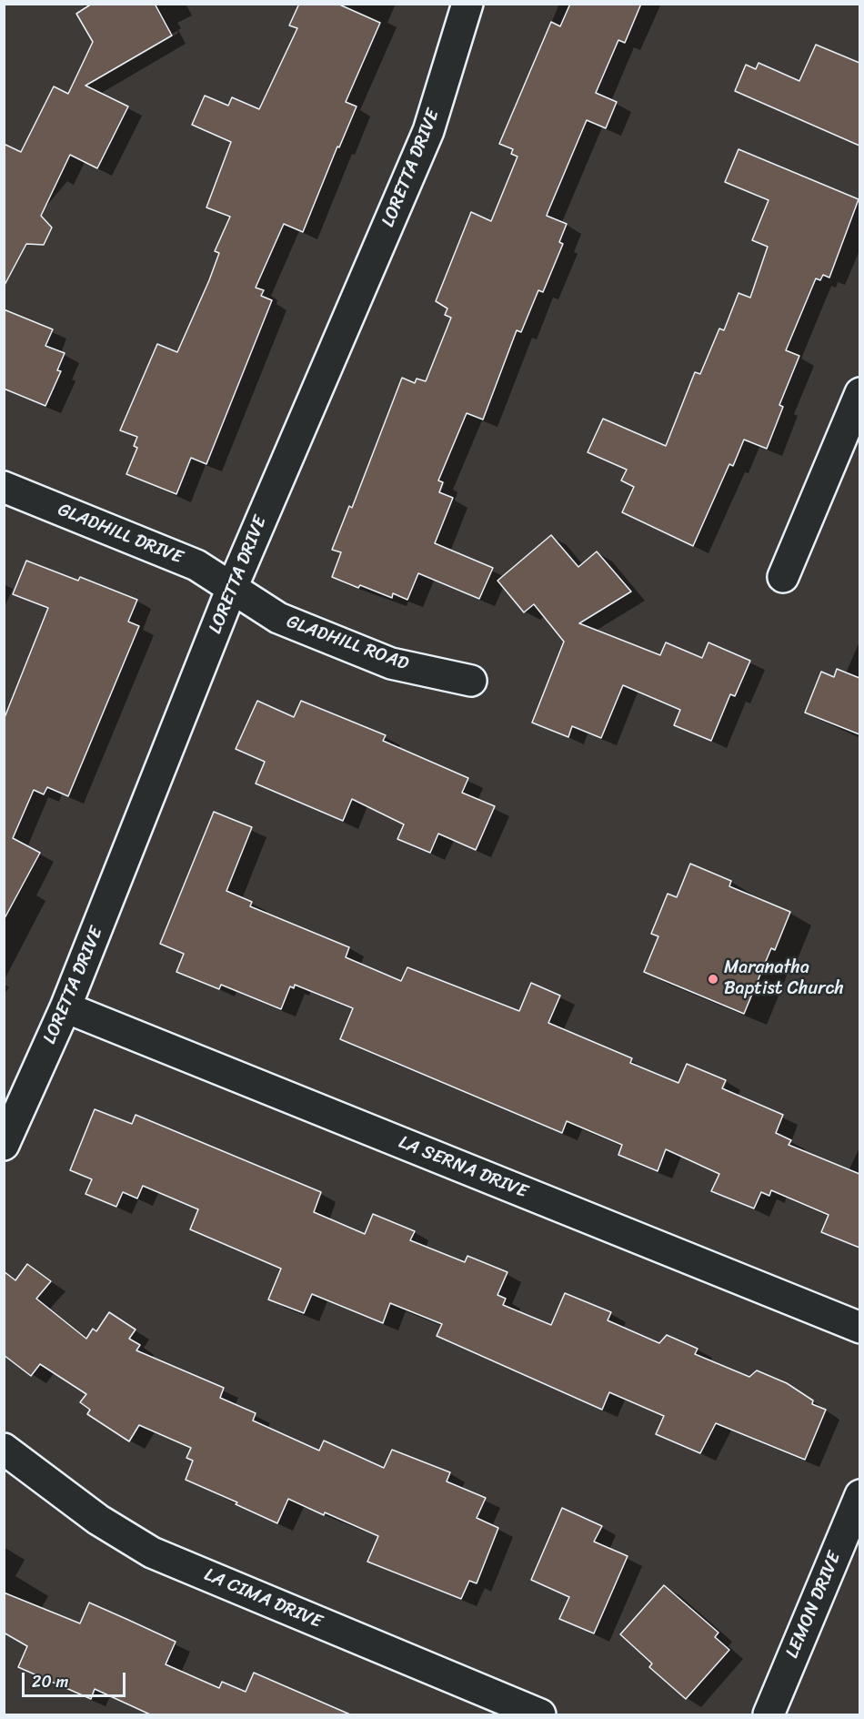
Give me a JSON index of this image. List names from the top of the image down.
{
  "streets": {
    "street": [
      "LORETTA DRIVE",
      "GLADHILL DRIVE",
      "GLADHILL ROAD",
      "LA SERNA DRIVE",
      "LA CIMA DRIVE",
      "LEMON DRIVE"
    ]
  },
  "crossings": [
    ["LORETTA DRIVE", "GLADHILL DRIVE"],
    ["LORETTA DRIVE", "GLADHILL ROAD"],
    ["LORETTA DRIVE", "LA SERNA DRIVE"],
    ["GLADHILL DRIVE", "GLADHILL ROAD"]
  ],
  "places": ["Maranatha Baptist Church"],
  "scale_bar": "20 m"
}
